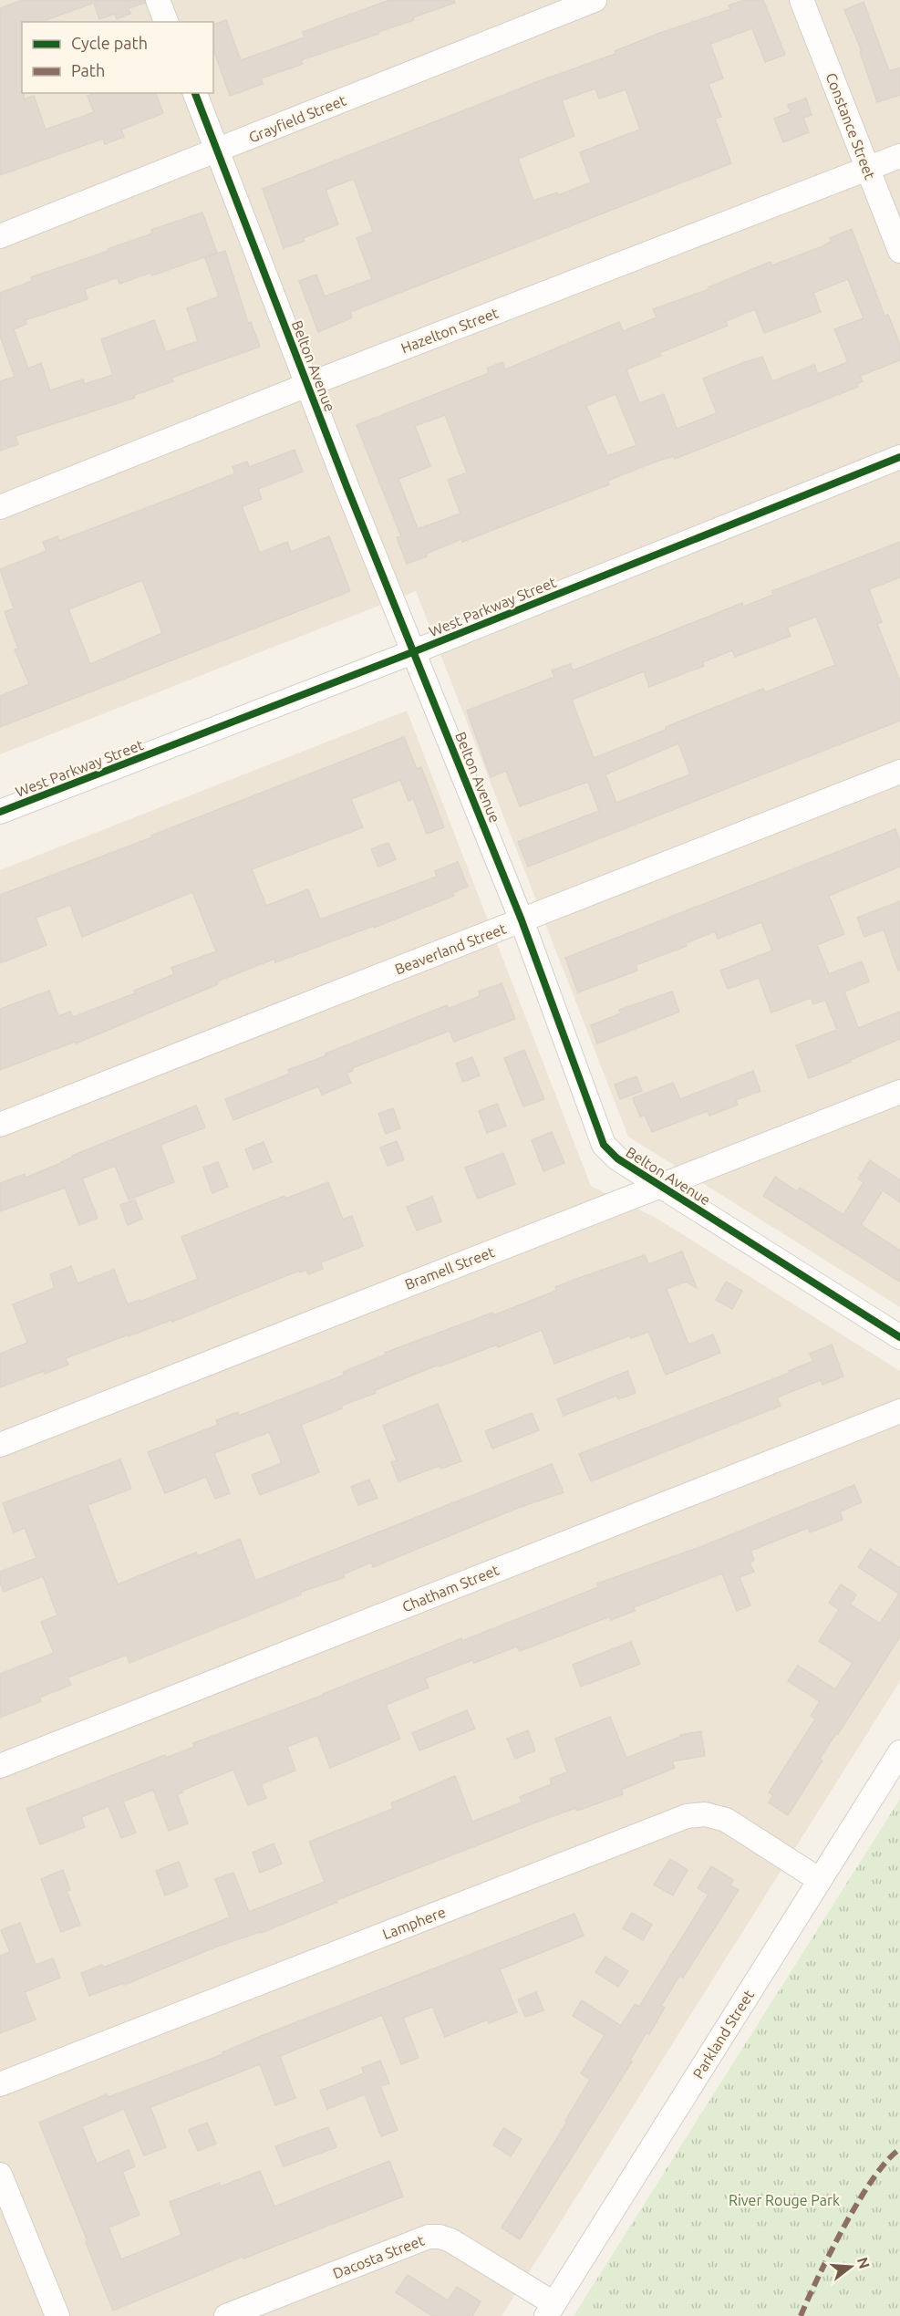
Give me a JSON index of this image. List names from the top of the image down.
{
  "streets": {
    "street": [
      "Grayfield Street",
      "Constance Street",
      "Hazelton Street",
      "Belton Avenue",
      "West Parkway Street",
      "Beaverland Street",
      "Bramell Street",
      "Chatham Street",
      "Lamphere",
      "Parkland Street",
      "Dacosta Street"
    ]
  },
  "crossings": [
    ["Grayfield Street", "Belton Avenue"],
    ["Constance Street", "Hazelton Street"],
    ["Hazelton Street", "Belton Avenue"],
    ["Belton Avenue", "West Parkway Street"],
    ["Belton Avenue", "Beaverland Street"],
    ["Belton Avenue", "Bramell Street"],
    ["Lamphere", "Parkland Street"],
    ["Parkland Street", "Dacosta Street"]
  ],
  "parks": ["River Rouge Park"],
  "legend": ["Cycle path", "Path"],
  "north": "right"
}
